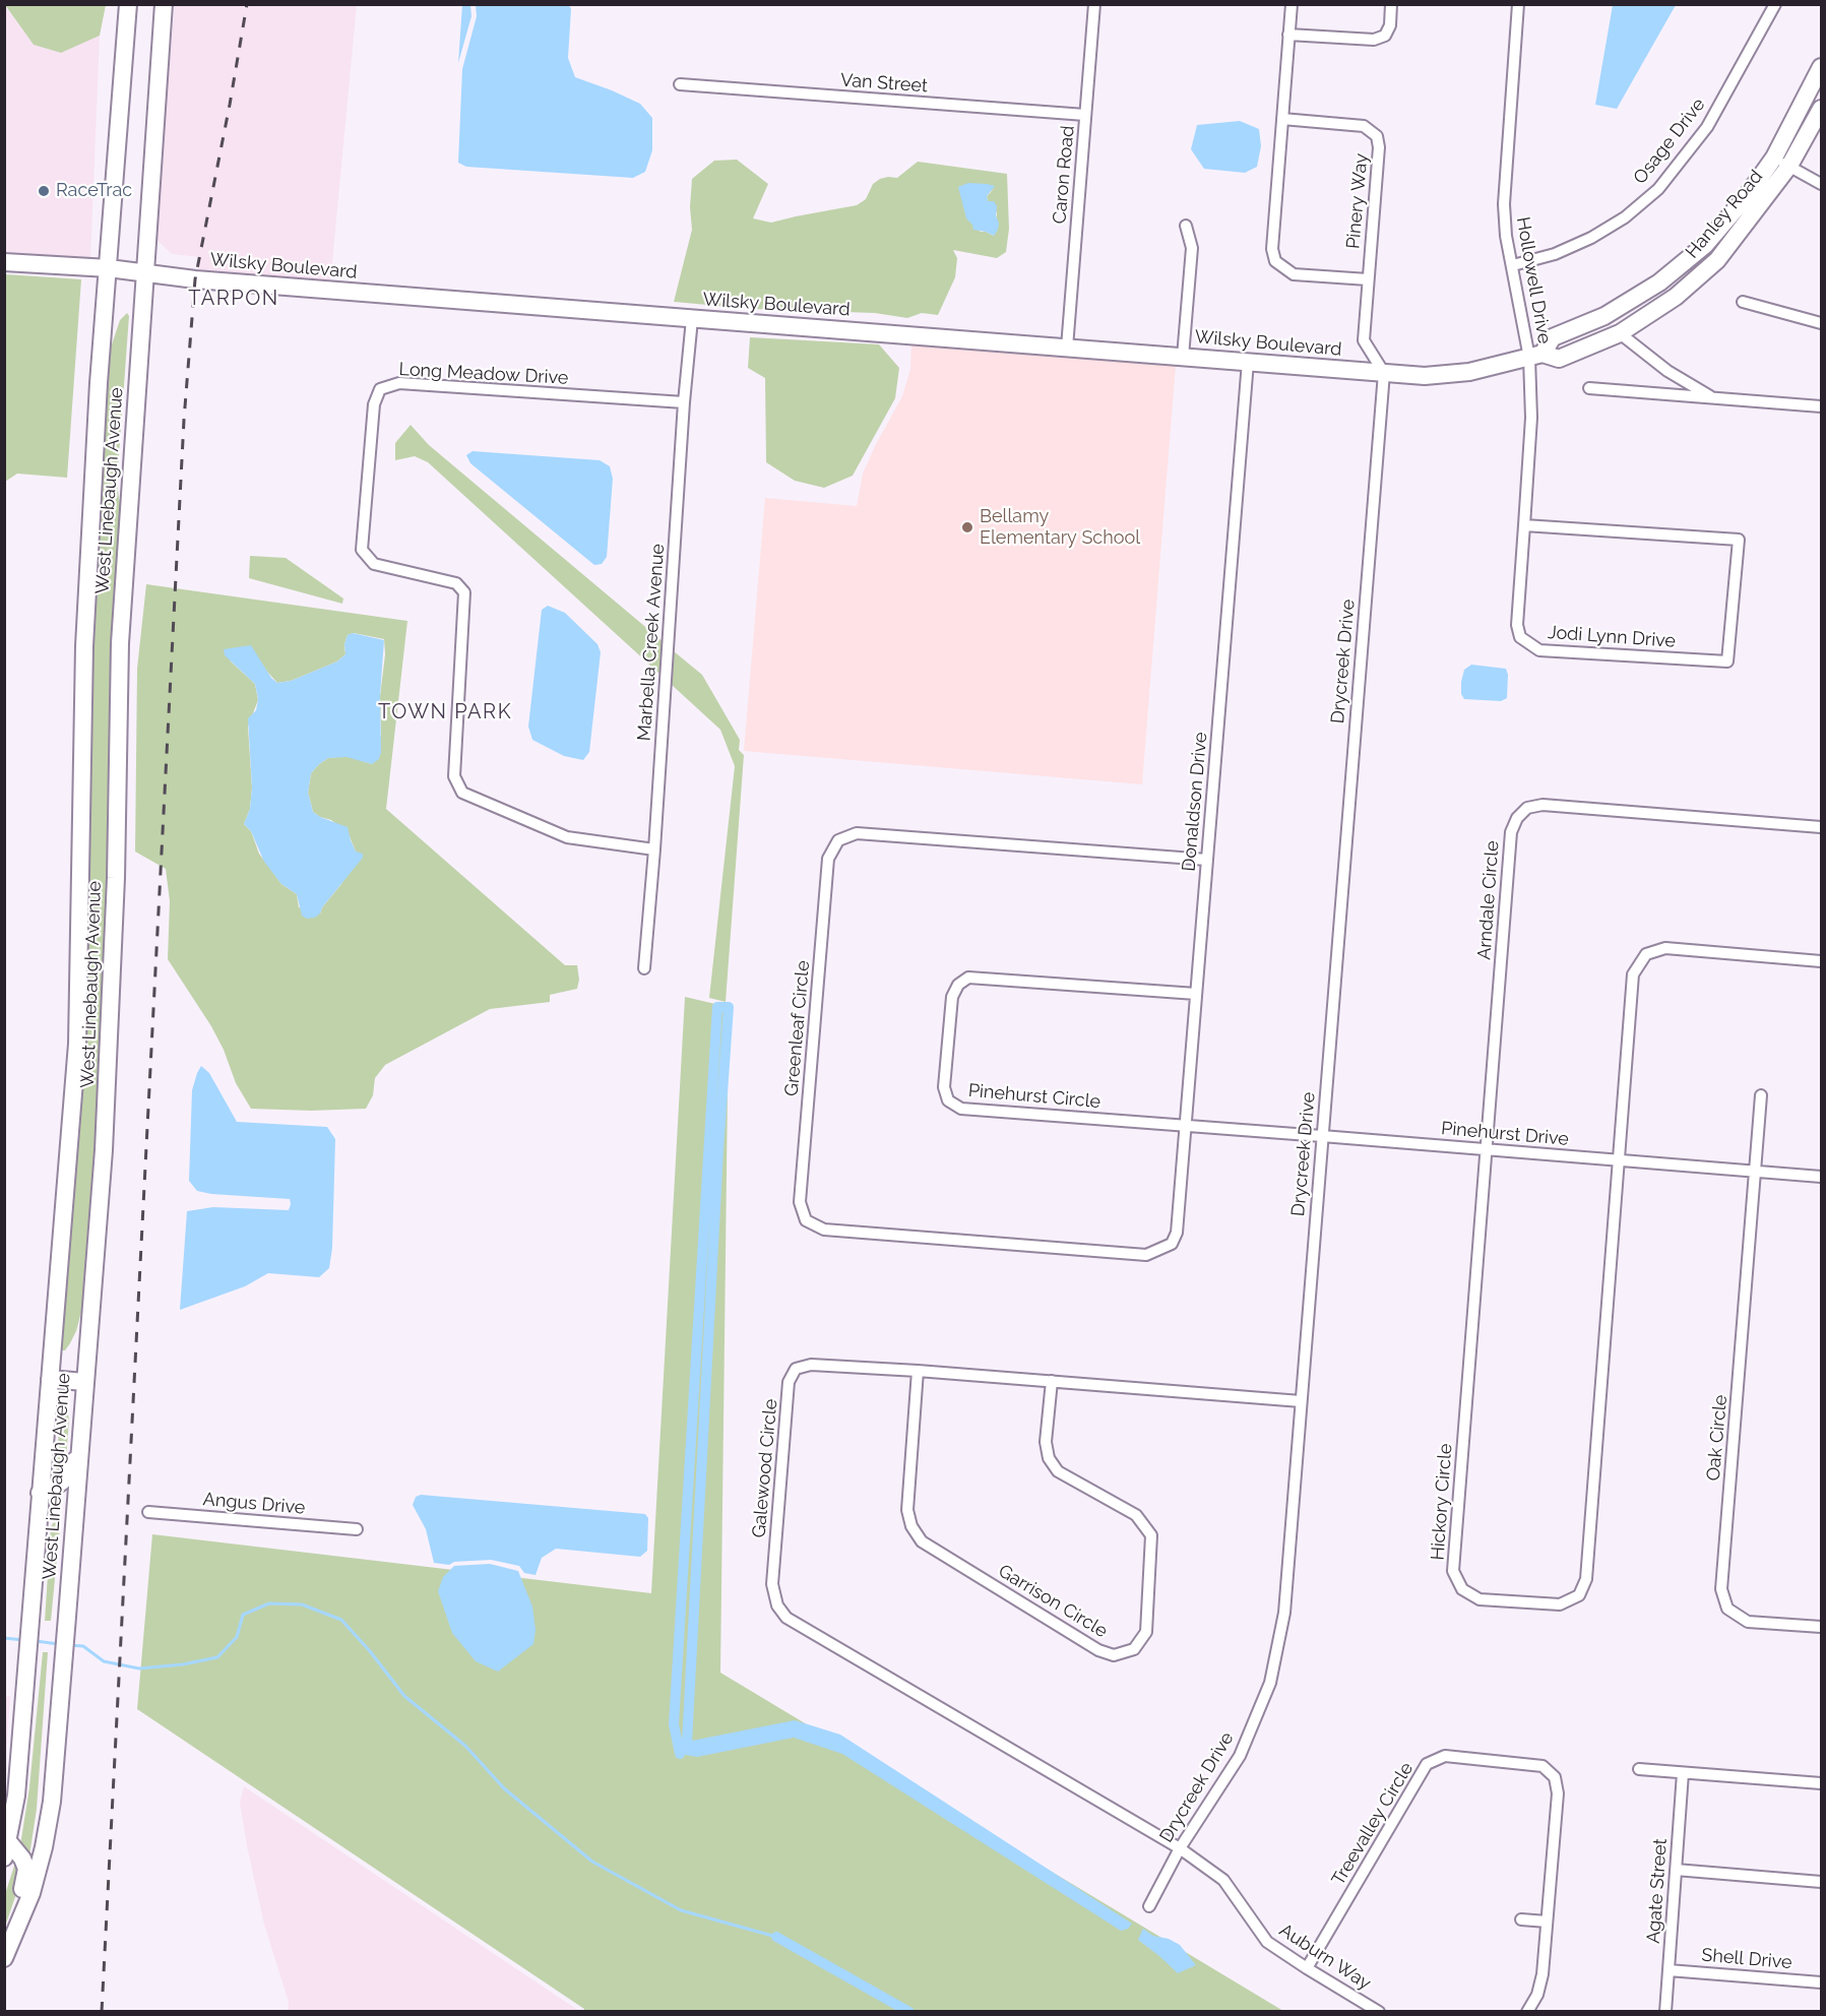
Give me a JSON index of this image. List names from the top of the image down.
{
  "streets": {
    "main road": ["Hanley Road", "Wilsky Boulevard", "West Linebaugh Avenue"],
    "street": [
      "Van Street",
      "Osage Drive",
      "Caron Road",
      "Pinery Way",
      "Hollowell Drive",
      "Long Meadow Drive",
      "Jodi Lynn Drive",
      "Marbella Creek Avenue",
      "Drycreek Drive",
      "Donaldson Drive",
      "Arndale Circle",
      "Greenleaf Circle",
      "Pinehurst Circle",
      "Pinehurst Drive",
      "Oak Circle",
      "Galewood Circle",
      "Hickory Circle",
      "Angus Drive",
      "Garrison Circle",
      "Treevalley Circle",
      "Agate Street",
      "Auburn Way",
      "Shell Drive"
    ]
  },
  "crossings": [
    ["Van Street", "Caron Road"],
    ["Osage Drive", "Hollowell Drive"],
    ["Caron Road", "Wilsky Boulevard"],
    ["Pinery Way", "Wilsky Boulevard"],
    ["Pinery Way", "Drycreek Drive"],
    ["Hanley Road", "Wilsky Boulevard"],
    ["Hanley Road", "Hollowell Drive"],
    ["Wilsky Boulevard", "Hollowell Drive"],
    ["Wilsky Boulevard", "West Linebaugh Avenue"],
    ["Wilsky Boulevard", "Marbella Creek Avenue"],
    ["Wilsky Boulevard", "Drycreek Drive"],
    ["Wilsky Boulevard", "Donaldson Drive"],
    ["Hollowell Drive", "Jodi Lynn Drive"],
    ["Long Meadow Drive", "Marbella Creek Avenue"],
    ["Drycreek Drive", "Pinehurst Drive"],
    ["Drycreek Drive", "Galewood Circle"],
    ["Drycreek Drive", "Auburn Way"],
    ["Donaldson Drive", "Greenleaf Circle"],
    ["Donaldson Drive", "Pinehurst Circle"],
    ["Donaldson Drive", "Pinehurst Drive"],
    ["Arndale Circle", "Pinehurst Drive"],
    ["Arndale Circle", "Hickory Circle"],
    ["Pinehurst Circle", "Pinehurst Drive"],
    ["Pinehurst Drive", "Oak Circle"],
    ["Pinehurst Drive", "Hickory Circle"],
    ["Galewood Circle", "Garrison Circle"],
    ["Galewood Circle", "Auburn Way"],
    ["Treevalley Circle", "Auburn Way"],
    ["Agate Street", "Shell Drive"]
  ],
  "districts": ["TARPON", "TOWN PARK"],
  "places": ["RaceTrac", "Bellamy Elementary School"]
}
